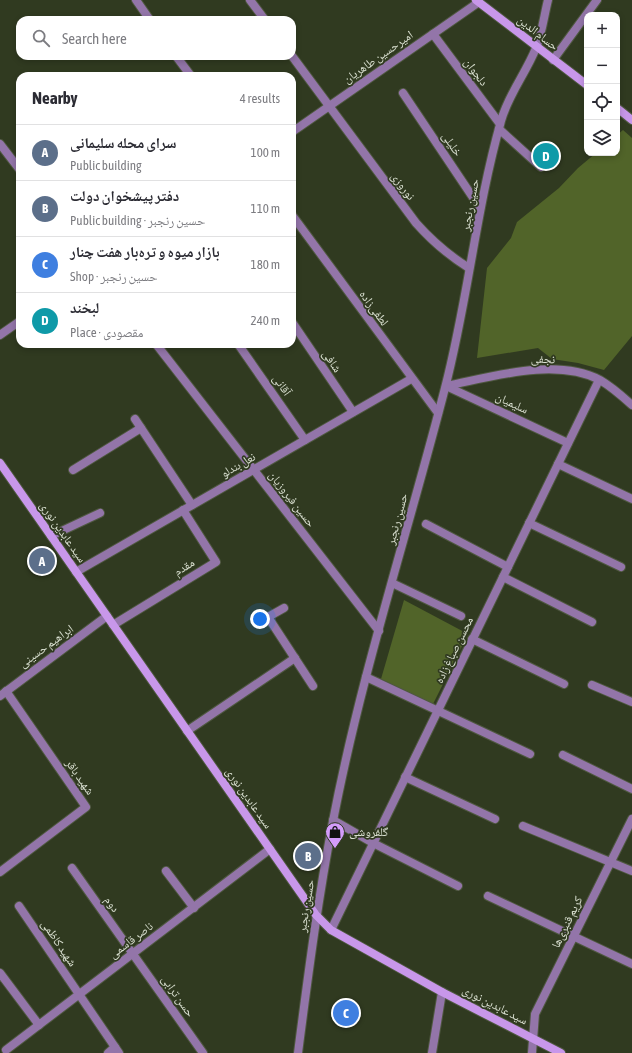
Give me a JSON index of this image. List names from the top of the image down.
{
  "streets": {
    "main road": ["حسام الدین", "سید عابدین نوری"],
    "street": [
      "امیرحسین طاهریان",
      "دلجوان",
      "خلیلی",
      "نوروزی",
      "حسین رنجبر",
      "لطفی‌زاده",
      "نجفی",
      "شافی",
      "آقانی",
      "سلیمیان",
      "نعل بندلو",
      "حسین فیروزیان",
      "مقدم",
      "ابراهیم حسینی",
      "محسن صباغ زاده",
      "شهید باقر",
      "دوم",
      "کریم قنبری‌ها",
      "ناصر قاسمی",
      "شهید کاظمی",
      "حسن ترابی"
    ]
  },
  "crossings": [
    ["حسام الدین", "امیرحسین طاهریان"],
    ["حسام الدین", "حسین رنجبر"],
    ["امیرحسین طاهریان", "دلجوان"],
    ["امیرحسین طاهریان", "نوروزی"],
    ["دلجوان", "حسین رنجبر"],
    ["خلیلی", "حسین رنجبر"],
    ["نوروزی", "حسین رنجبر"],
    ["حسین رنجبر", "لطفی‌زاده"],
    ["حسین رنجبر", "نجفی"],
    ["حسین رنجبر", "سلیمیان"],
    ["حسین رنجبر", "حسین فیروزیان"],
    ["حسین رنجبر", "سید عابدین نوری"],
    ["لطفی‌زاده", "نعل بندلو"],
    ["نجفی", "سلیمیان"],
    ["نجفی", "محسن صباغ زاده"],
    ["شافی", "نعل بندلو"],
    ["آقانی", "نعل بندلو"],
    ["سلیمیان", "محسن صباغ زاده"],
    ["نعل بندلو", "حسین فیروزیان"],
    ["نعل بندلو", "سید عابدین نوری"],
    ["نعل بندلو", "مقدم"],
    ["سید عابدین نوری", "مقدم"],
    ["سید عابدین نوری", "ابراهیم حسینی"],
    ["سید عابدین نوری", "محسن صباغ زاده"],
    ["سید عابدین نوری", "کریم قنبری‌ها"],
    ["سید عابدین نوری", "ناصر قاسمی"],
    ["ابراهیم حسینی", "شهید باقر"],
    ["دوم", "ناصر قاسمی"],
    ["دوم", "حسن ترابی"],
    ["ناصر قاسمی", "شهید کاظمی"],
    ["ناصر قاسمی", "حسن ترابی"]
  ],
  "places": {
    "shop": ["گلفروشی"]
  },
  "page": {
    "map_buttons": ["+", "−"],
    "search": "Search here",
    "heading": ["Nearby", "4 results"],
    "list": [
      {
        "mark": "A",
        "name": "سرای محله سلیمانی",
        "note": "Public building",
        "value": "100 m"
      },
      {
        "mark": "B",
        "name": "دفتر پیشخوان دولت",
        "note": "Public building · حسین رنجبر",
        "value": "110 m"
      },
      {
        "mark": "C",
        "name": "بازار میوه و تره‌بار هفت چنار",
        "note": "Shop · حسین رنجبر",
        "value": "180 m"
      },
      {
        "mark": "D",
        "name": "لبخند",
        "note": "Place · مقصودی",
        "value": "240 m"
      }
    ],
    "pins": [
      "D",
      "A",
      "B",
      "C"
    ]
  }
}
